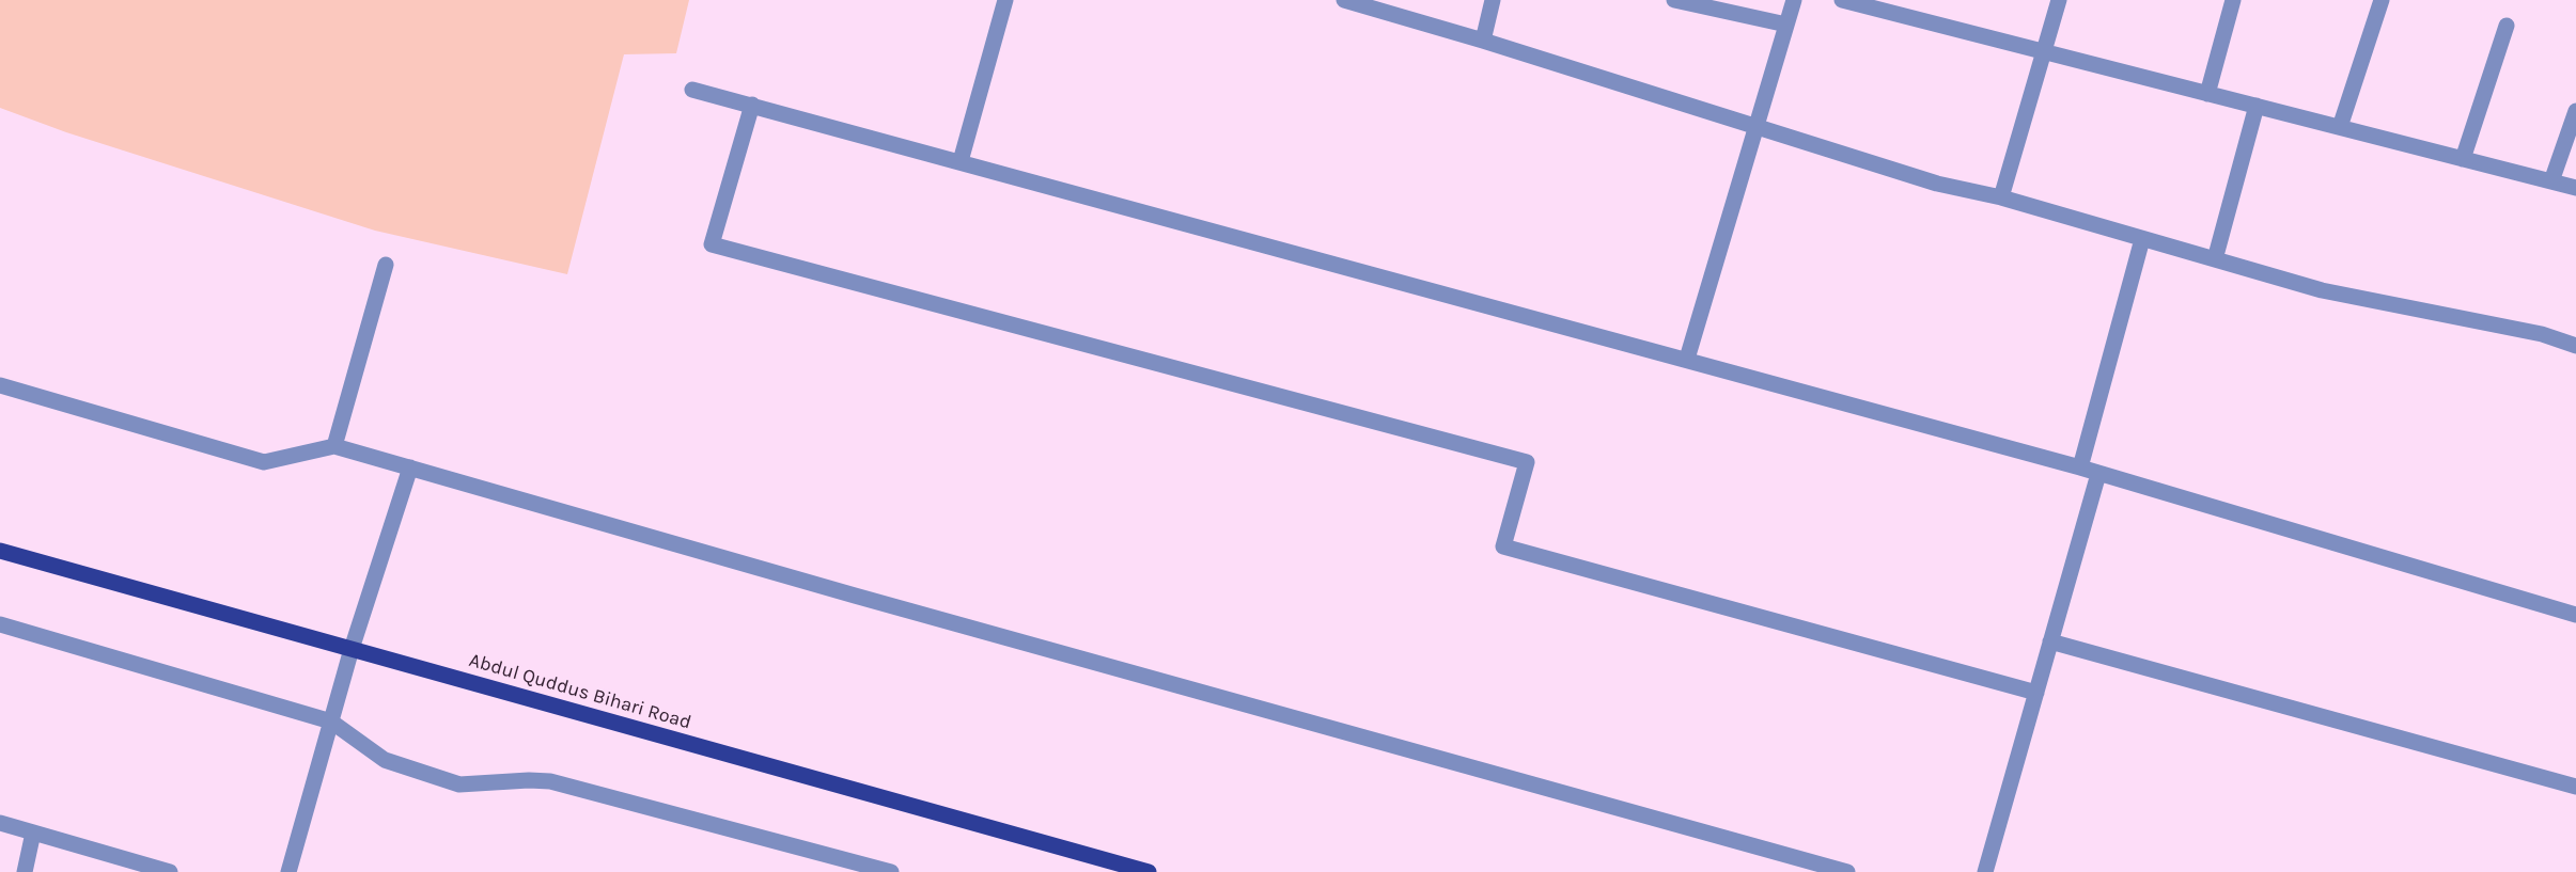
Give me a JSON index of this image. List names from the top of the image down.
{
  "streets": {
    "main road": ["Abdul Quddus Bihari Road"]
  }
}
